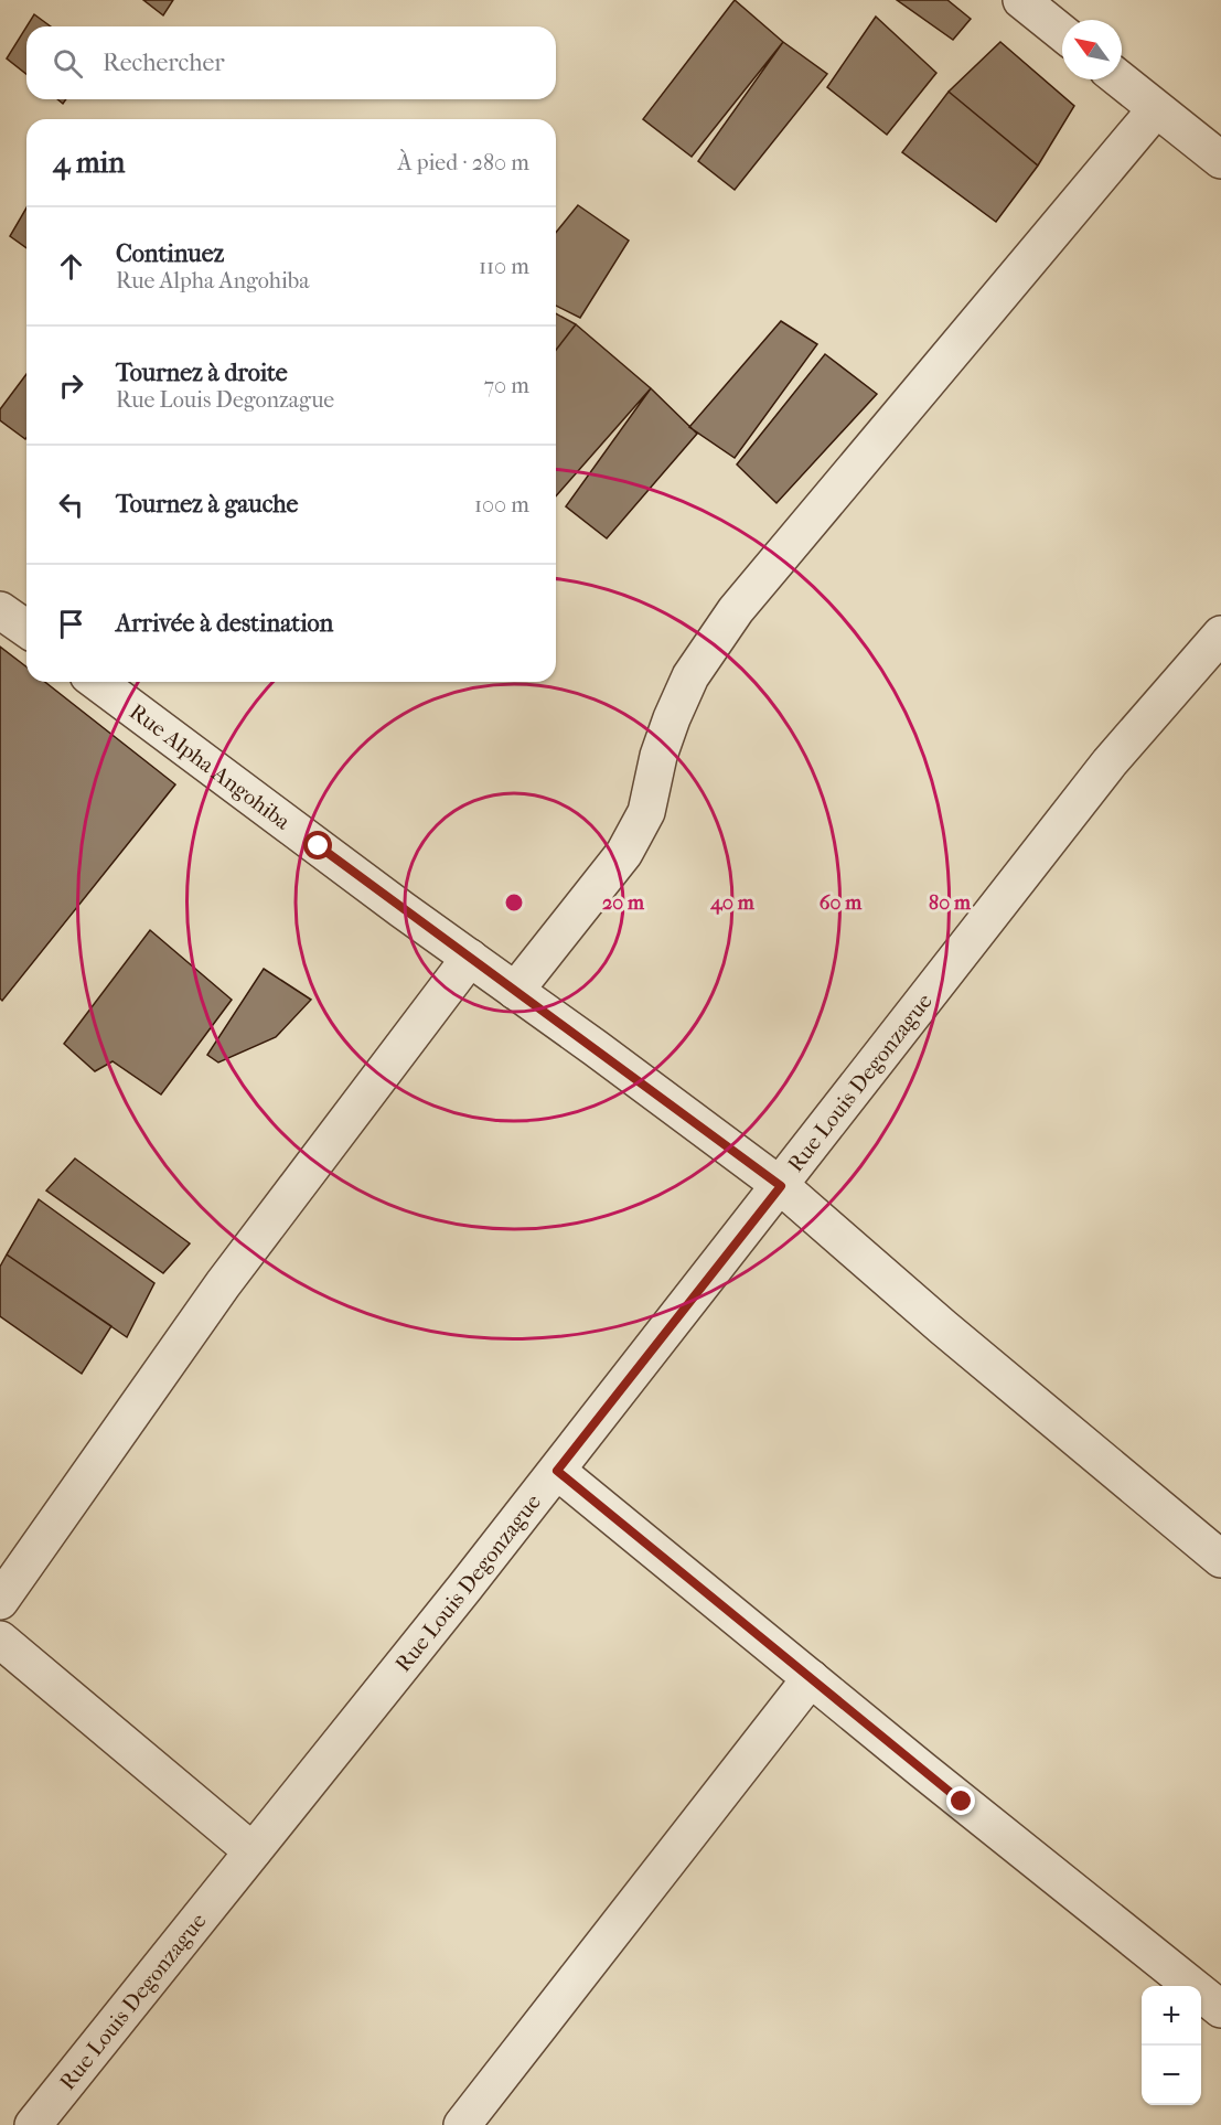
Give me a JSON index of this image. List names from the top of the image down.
{
  "streets": {
    "street": ["Rue Alpha Angohiba", "Rue Louis Degonzague"]
  },
  "crossings": [
    ["Rue Alpha Angohiba", "Rue Louis Degonzague"]
  ],
  "north": "top left",
  "page": {
    "search": "Rechercher",
    "heading": ["4 min", "À pied · 280 m"],
    "list": [
      ["Continuez", "Rue Alpha Angohiba", "110 m"],
      ["Tournez à droite", "Rue Louis Degonzague", "70 m"],
      ["Tournez à gauche", "100 m"],
      "Arrivée à destination"
    ],
    "map_buttons": ["+", "−"]
  },
  "rings": [
    "20 m",
    "40 m",
    "60 m",
    "80 m"
  ]
}
